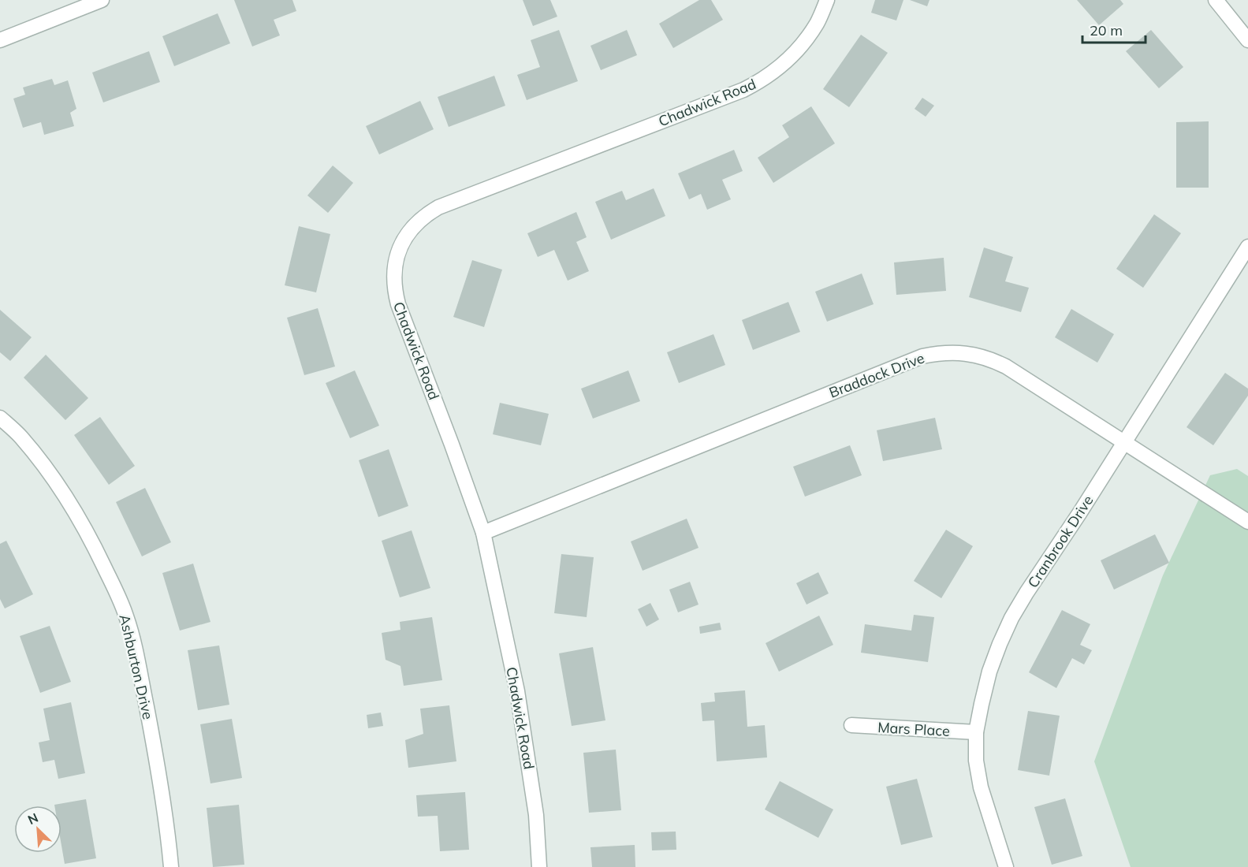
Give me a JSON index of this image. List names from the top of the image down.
{
  "streets": {
    "street": [
      "Chadwick Road",
      "Braddock Drive",
      "Cranbrook Drive",
      "Ashburton Drive",
      "Mars Place"
    ]
  },
  "crossings": [
    ["Chadwick Road", "Braddock Drive"],
    ["Braddock Drive", "Cranbrook Drive"],
    ["Cranbrook Drive", "Mars Place"]
  ],
  "scale_bar": "20 m",
  "north": "top left"
}
